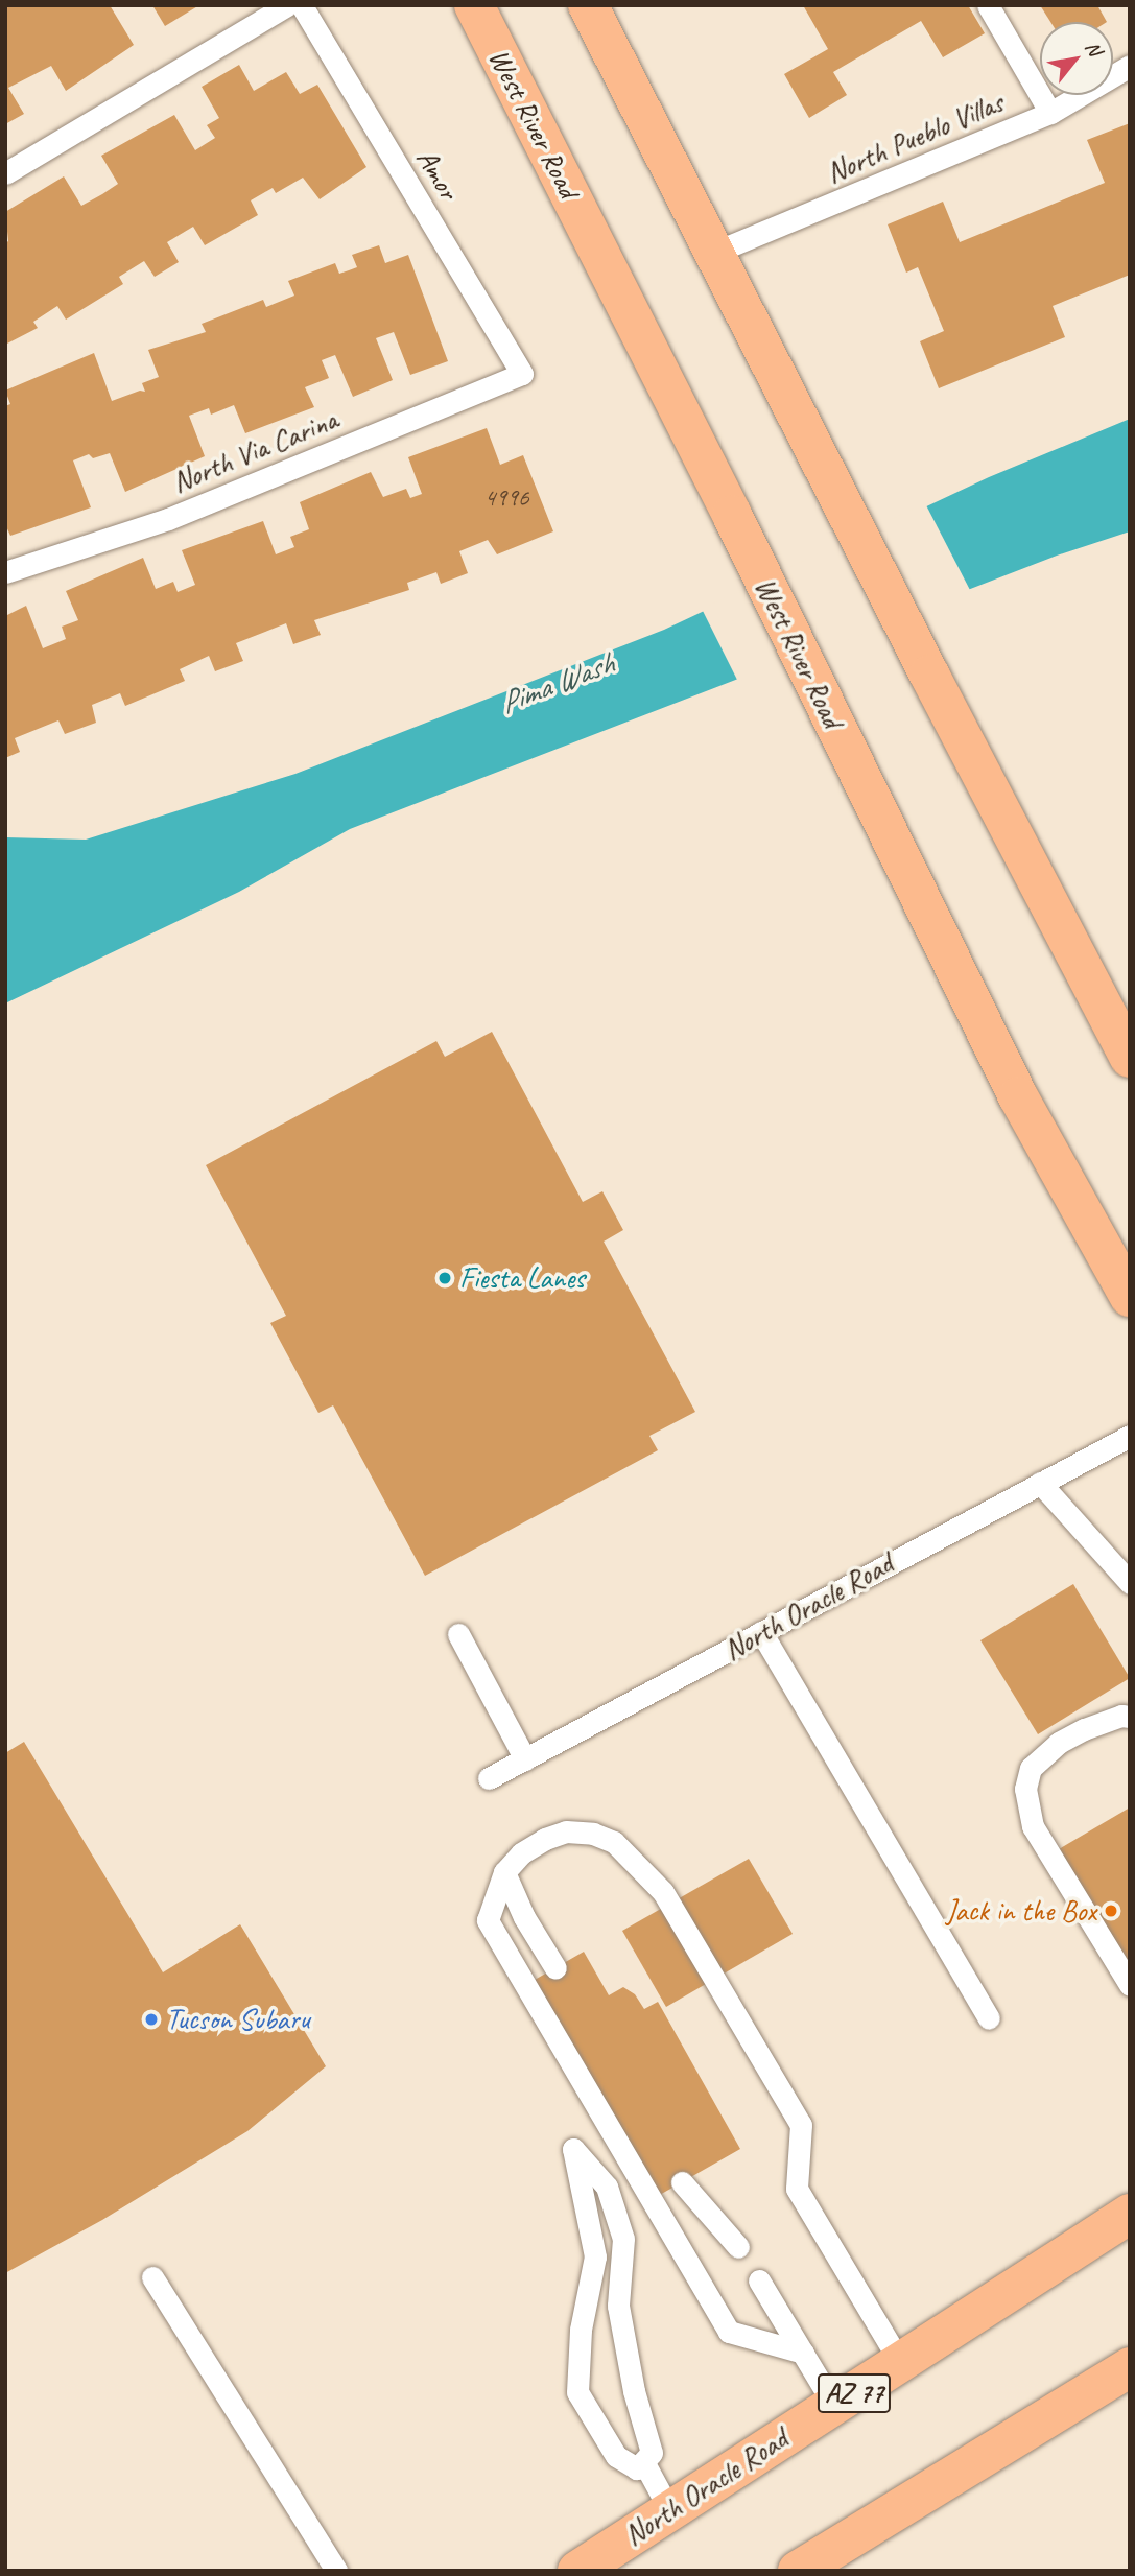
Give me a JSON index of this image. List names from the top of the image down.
{
  "streets": {
    "main road": ["West River Road", "North Oracle Road", "AZ 77"],
    "lane": ["North Pueblo Villas", "Amor", "North Via Carina"]
  },
  "crossings": [
    ["Amor", "North Via Carina"]
  ],
  "water": ["Pima Wash"],
  "places": ["Fiesta Lanes", "Jack in the Box", "Tucson Subaru"],
  "house_numbers": ["4996"],
  "north": "top right"
}
